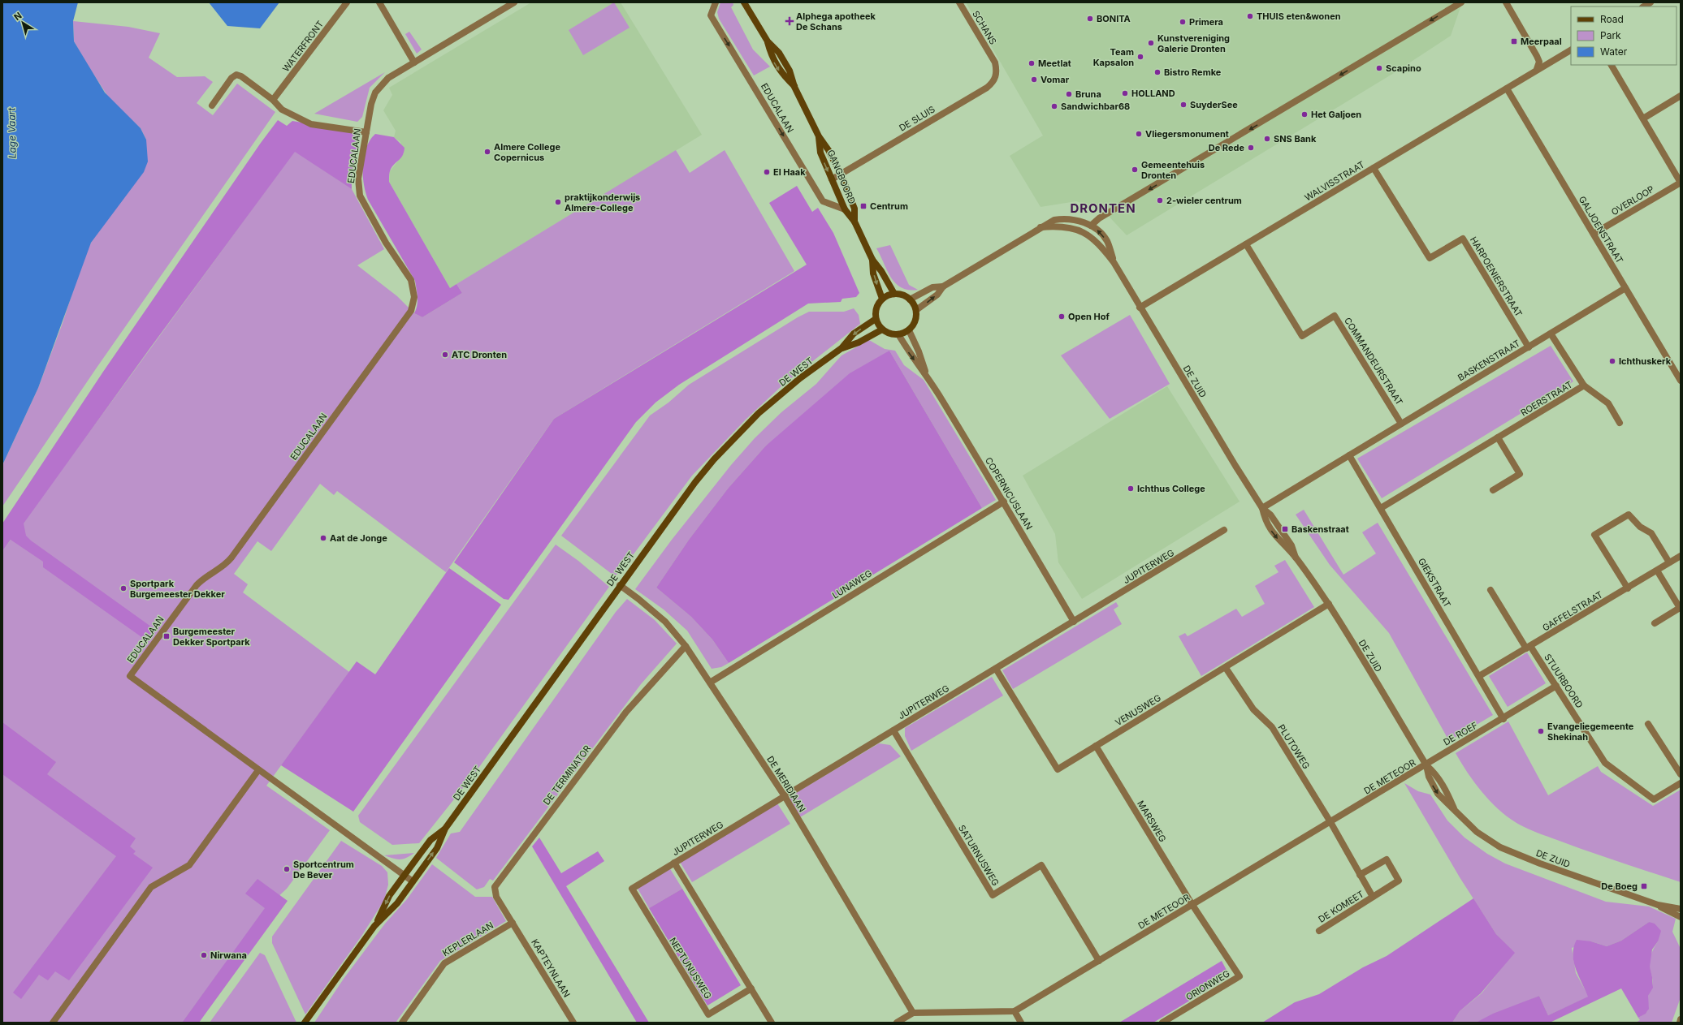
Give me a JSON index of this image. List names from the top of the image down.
{
  "streets": {
    "main road": ["GANGBOORD", "DE WEST"],
    "street": [
      "SCHANS",
      "WATERFRONT",
      "EDUCALAAN",
      "DE SLUIS",
      "WALVISSTRAAT",
      "OVERLOOP",
      "GALJOENSTRAAT",
      "HARPOENIERSTRAAT",
      "BASKENSTRAAT",
      "COMMANDEURSTRAAT",
      "DE ZUID",
      "ROERSTRAAT",
      "COPERNICUSLAAN",
      "JUPITERWEG",
      "GIEKSTRAAT",
      "LUNAWEG",
      "GAFFELSTRAAT",
      "STUURBOORD",
      "VENUSWEG",
      "DE ROEF",
      "PLUTOWEG",
      "DE TERMINATOR",
      "DE METEOOR",
      "DE MERIDIAAN",
      "MARSWEG",
      "SATURNUSWEG",
      "DE KOMEET",
      "KEPLERLAAN",
      "KAPTEYNLAAN",
      "NEPTUNUSWEG",
      "ORIONWEG"
    ]
  },
  "crossings": [
    ["SCHANS", "DE SLUIS"],
    ["EDUCALAAN", "GANGBOORD"],
    ["EDUCALAAN", "DE WEST"],
    ["DE SLUIS", "GANGBOORD"],
    ["GANGBOORD", "DE WEST"],
    ["GANGBOORD", "DE ZUID"],
    ["GANGBOORD", "COPERNICUSLAAN"],
    ["WALVISSTRAAT", "GALJOENSTRAAT"],
    ["WALVISSTRAAT", "HARPOENIERSTRAAT"],
    ["WALVISSTRAAT", "COMMANDEURSTRAAT"],
    ["WALVISSTRAAT", "DE ZUID"],
    ["OVERLOOP", "GALJOENSTRAAT"],
    ["GALJOENSTRAAT", "BASKENSTRAAT"],
    ["HARPOENIERSTRAAT", "BASKENSTRAAT"],
    ["BASKENSTRAAT", "COMMANDEURSTRAAT"],
    ["BASKENSTRAAT", "DE ZUID"],
    ["BASKENSTRAAT", "ROERSTRAAT"],
    ["BASKENSTRAAT", "GIEKSTRAAT"],
    ["DE WEST", "DE ZUID"],
    ["DE WEST", "COPERNICUSLAAN"],
    ["DE WEST", "DE MERIDIAAN"],
    ["DE ZUID", "COPERNICUSLAAN"],
    ["DE ZUID", "VENUSWEG"],
    ["DE ZUID", "DE ROEF"],
    ["DE ZUID", "DE METEOOR"],
    ["ROERSTRAAT", "GIEKSTRAAT"],
    ["COPERNICUSLAAN", "JUPITERWEG"],
    ["COPERNICUSLAAN", "LUNAWEG"],
    ["JUPITERWEG", "VENUSWEG"],
    ["JUPITERWEG", "DE MERIDIAAN"],
    ["JUPITERWEG", "SATURNUSWEG"],
    ["JUPITERWEG", "NEPTUNUSWEG"],
    ["GIEKSTRAAT", "GAFFELSTRAAT"],
    ["GIEKSTRAAT", "DE ROEF"],
    ["LUNAWEG", "DE MERIDIAAN"],
    ["GAFFELSTRAAT", "STUURBOORD"],
    ["VENUSWEG", "PLUTOWEG"],
    ["VENUSWEG", "MARSWEG"],
    ["DE ROEF", "DE METEOOR"],
    ["PLUTOWEG", "DE METEOOR"],
    ["PLUTOWEG", "DE KOMEET"],
    ["DE TERMINATOR", "DE MERIDIAAN"],
    ["DE TERMINATOR", "KEPLERLAAN"],
    ["DE TERMINATOR", "KAPTEYNLAAN"],
    ["DE METEOOR", "DE MERIDIAAN"],
    ["DE METEOOR", "MARSWEG"],
    ["DE METEOOR", "SATURNUSWEG"],
    ["DE METEOOR", "DE KOMEET"],
    ["DE METEOOR", "ORIONWEG"],
    ["MARSWEG", "ORIONWEG"],
    ["KEPLERLAAN", "KAPTEYNLAAN"]
  ],
  "districts": ["DRONTEN"],
  "water": ["Lage Vaart"],
  "places": {
    "other": [
      "THUIS eten&wonen",
      "BONITA",
      "Primera",
      "Kunstvereniging Galerie Dronten",
      "Team Kapsalon",
      "Meetlat",
      "Scapino",
      "Bistro Remke",
      "Vomar",
      "HOLLAND",
      "Bruna",
      "SuyderSee",
      "Sandwichbar68",
      "Het Galjoen",
      "Vliegersmonument",
      "SNS Bank",
      "De Rede",
      "Almere College Copernicus",
      "Gemeentehuis Dronten",
      "El Haak",
      "2-wieler centrum",
      "praktijkonderwijs Almere-College",
      "Open Hof",
      "ATC Dronten",
      "Ichthuskerk",
      "Ichthus College",
      "Aat de Jonge",
      "Sportpark Burgemeester Dekker",
      "Evangeliegemeente Shekinah",
      "Sportcentrum De Bever",
      "Nirwana"
    ],
    "health": ["Alphega apotheek De Schans"],
    "transit": [
      "Meerpaal",
      "Centrum",
      "Baskenstraat",
      "Burgemeester Dekker Sportpark",
      "De Boeg"
    ]
  },
  "legend": ["Road", "Park", "Water"],
  "north": "top left"
}
